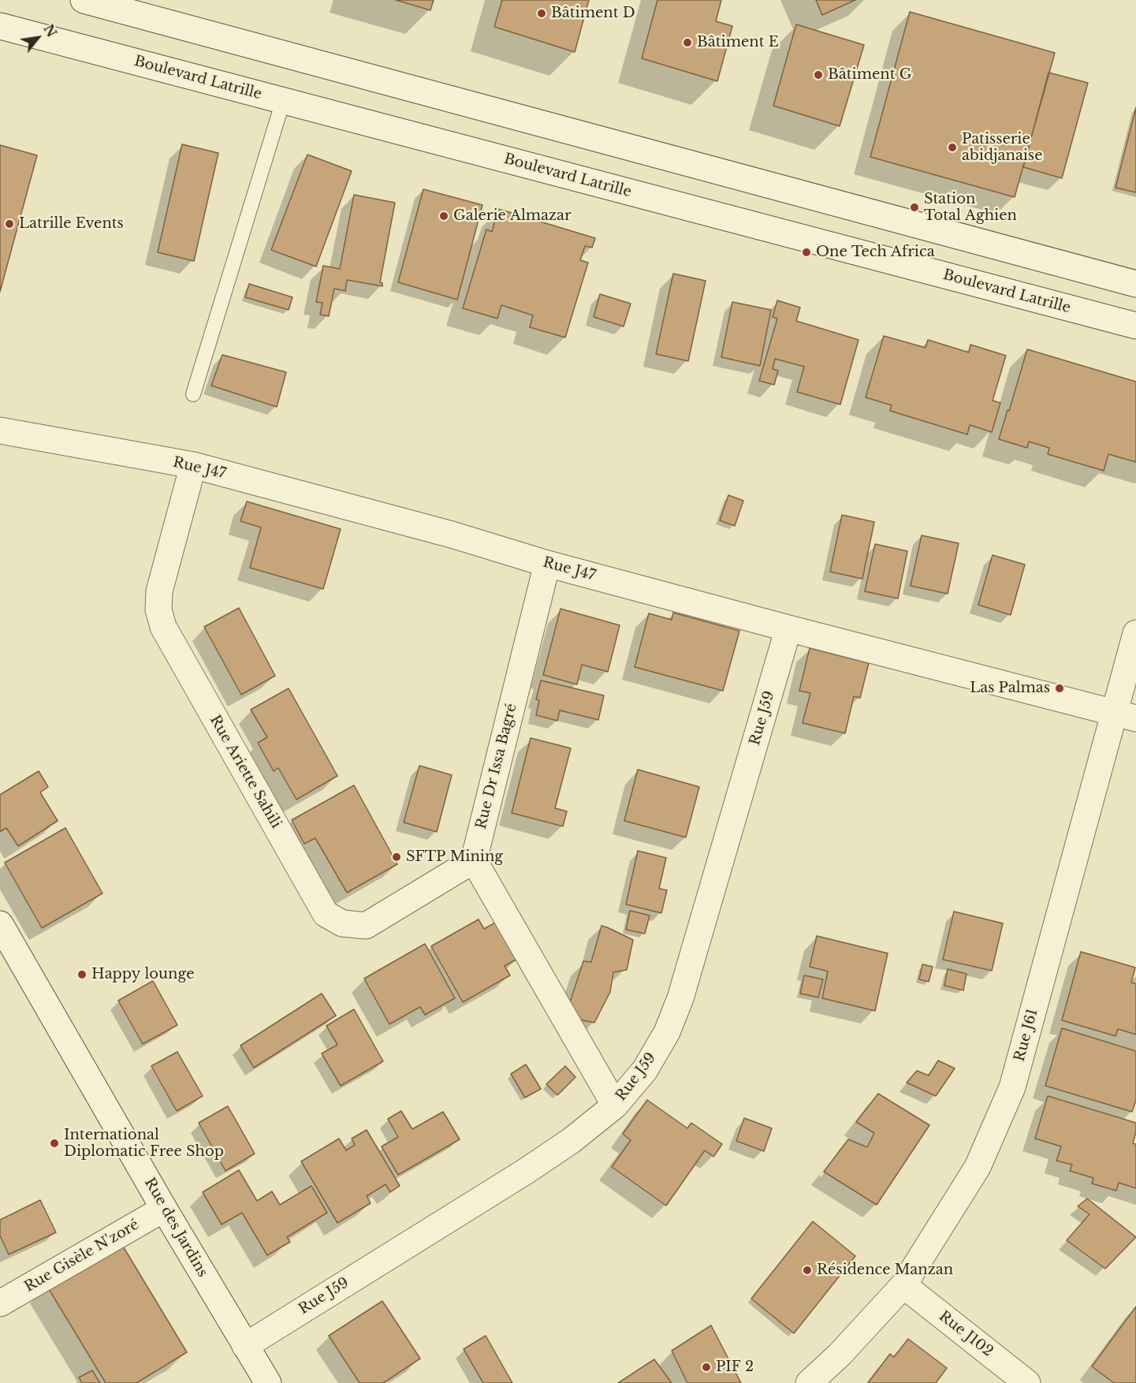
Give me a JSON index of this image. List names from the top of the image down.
{
  "streets": {
    "street": [
      "Boulevard Latrille",
      "Rue J47",
      "Rue J59",
      "Rue Dr Issa Bagré",
      "Rue Ariette Sahili",
      "Rue J61",
      "Rue des Jardins",
      "Rue Gisèle N'zoré",
      "Rue J102"
    ]
  },
  "crossings": [
    ["Rue J47", "Rue J59"],
    ["Rue J47", "Rue Dr Issa Bagré"],
    ["Rue J47", "Rue Ariette Sahili"],
    ["Rue J47", "Rue J61"],
    ["Rue J59", "Rue des Jardins"],
    ["Rue Dr Issa Bagré", "Rue Ariette Sahili"],
    ["Rue J61", "Rue J102"],
    ["Rue des Jardins", "Rue Gisèle N'zoré"]
  ],
  "places": [
    "Bâtiment D",
    "Bâtiment E",
    "Bâtiment G",
    "Patisserie abidjanaise",
    "Station Total Aghien",
    "Galerie Almazar",
    "Latrille Events",
    "One Tech Africa",
    "Las Palmas",
    "SFTP Mining",
    "Happy lounge",
    "International Diplomatic Free Shop",
    "Résidence Manzan",
    "PIF 2"
  ],
  "north": "top right"
}
